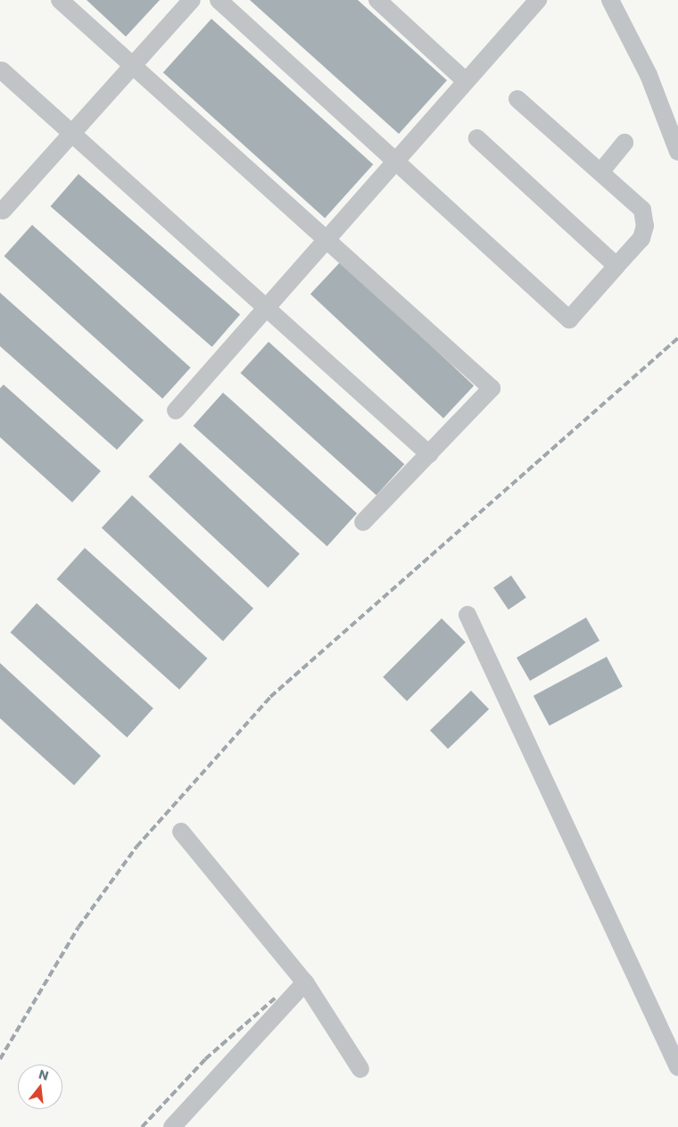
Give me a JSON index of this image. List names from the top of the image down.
{
  "north": "top"
}
